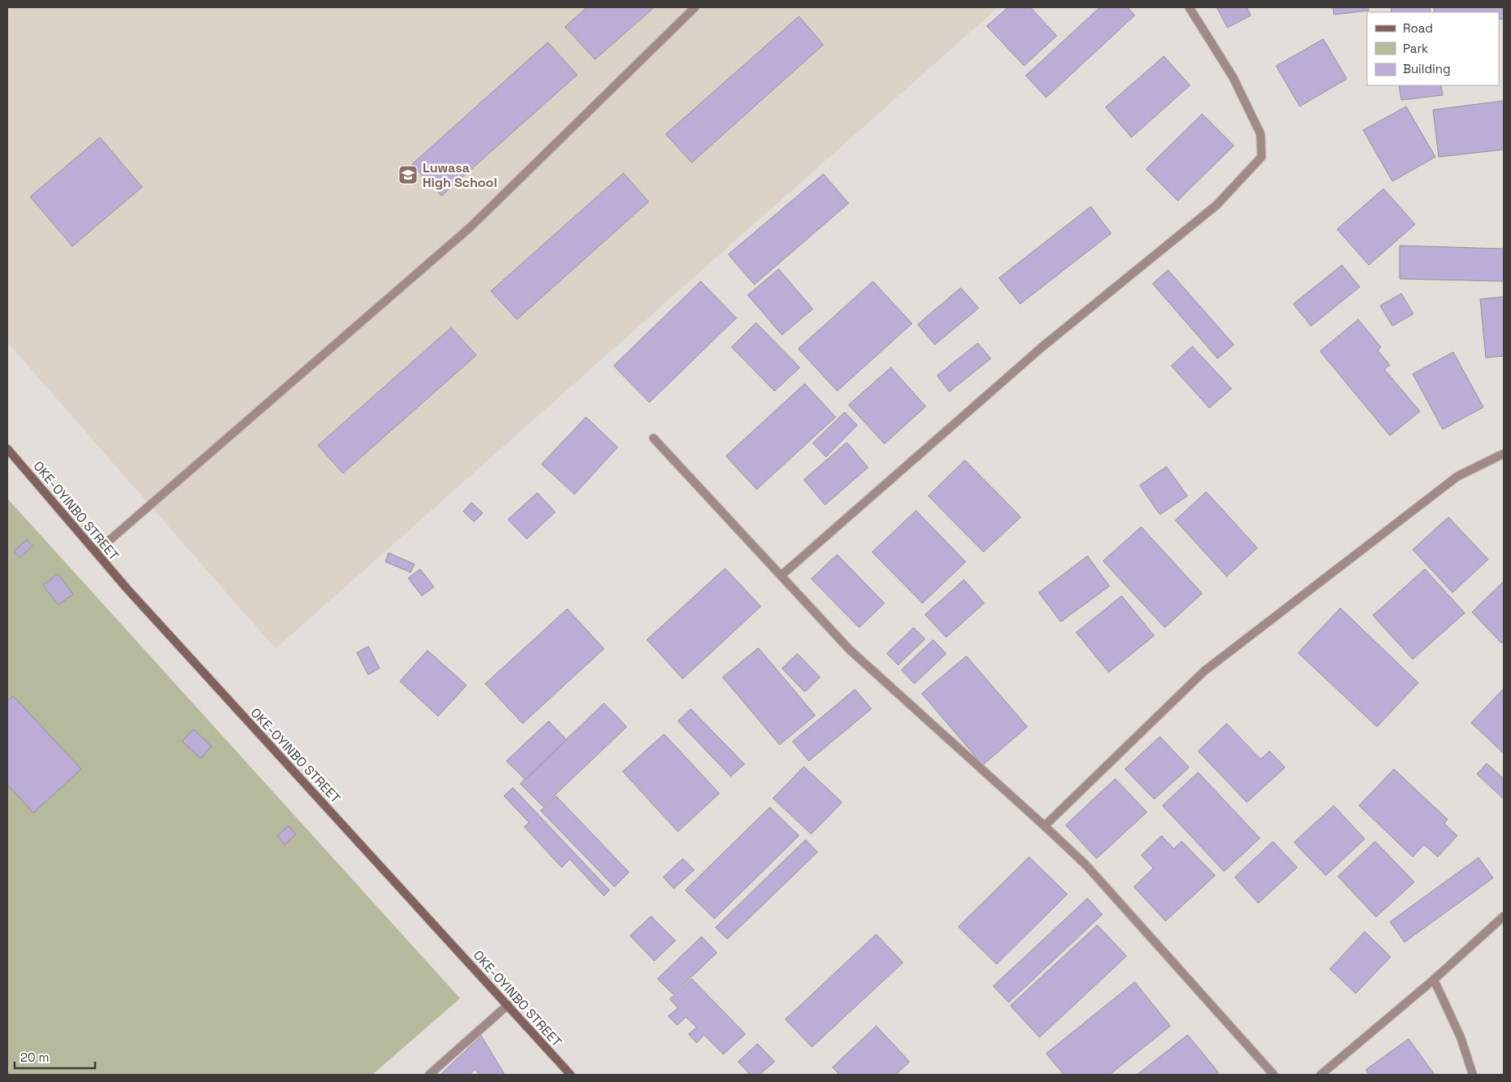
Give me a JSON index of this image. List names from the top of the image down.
{
  "streets": {
    "main road": ["OKE-OYINBO STREET"]
  },
  "places": {
    "school or university": ["Luwasa High School"]
  },
  "legend": ["Road", "Park", "Building"],
  "scale_bar": "20 m"
}
